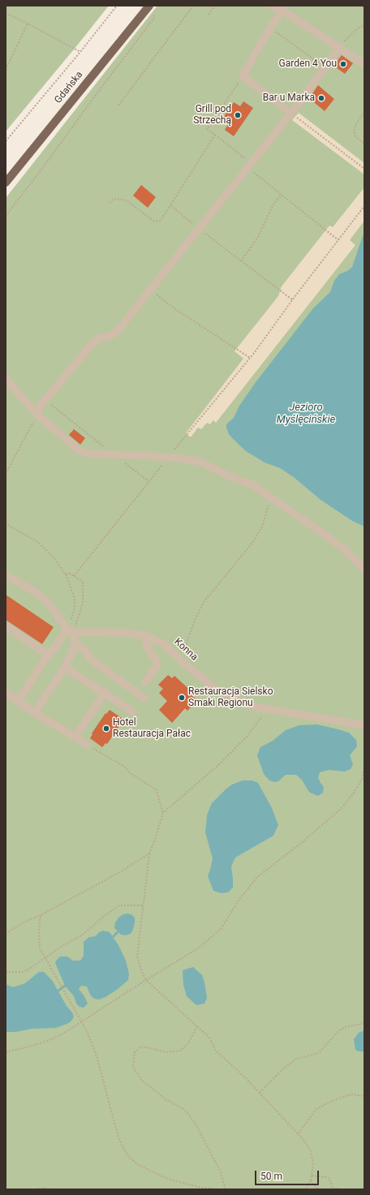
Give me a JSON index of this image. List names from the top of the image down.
{
  "streets": {
    "main road": ["Gdańska"],
    "street": ["Konna"]
  },
  "water": ["Jezioro Myślęcińskie"],
  "places": [
    "Garden 4 You",
    "Bar u Marka",
    "Grill pod Strzechą",
    "Restauracja Sielsko Smaki Regionu",
    "Hotel Restauracja Pałac"
  ],
  "scale_bar": "50 m"
}
